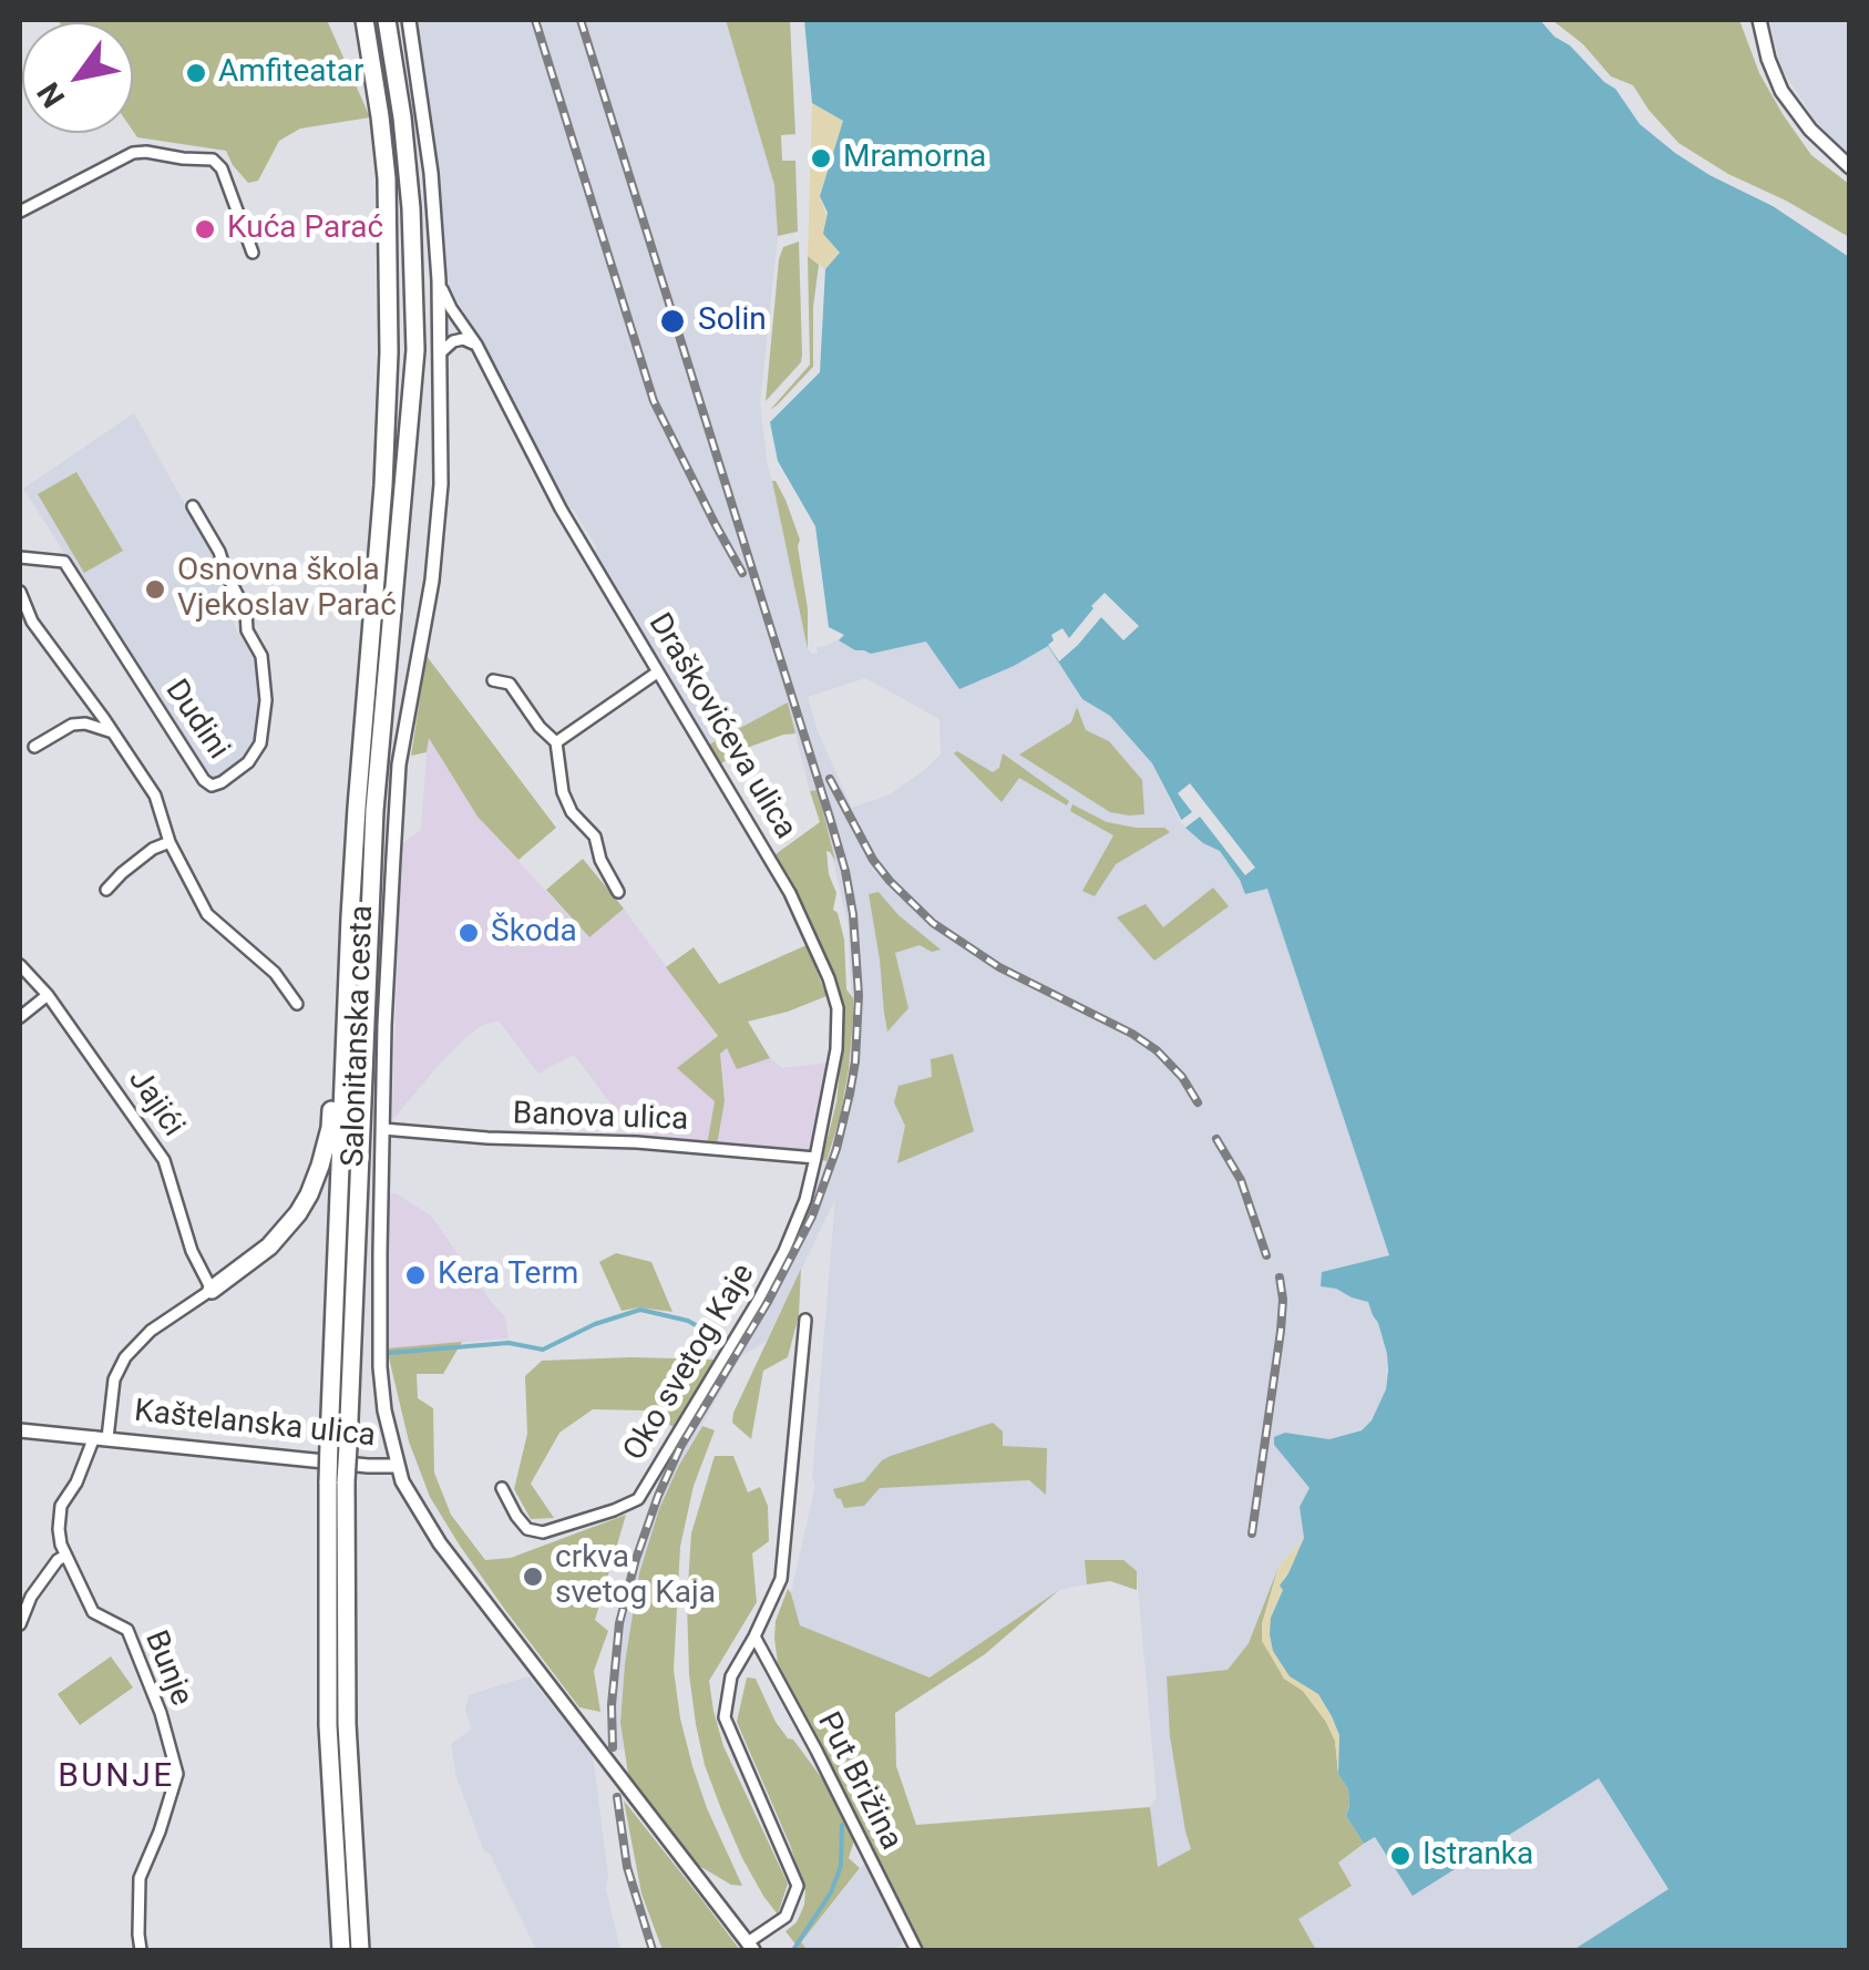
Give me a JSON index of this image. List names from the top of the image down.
{
  "streets": {
    "main road": ["Salonitanska cesta", "Kaštelanska ulica"],
    "street": [
      "Dudini",
      "Draškovićeva ulica",
      "Jajići",
      "Banova ulica",
      "Oko svetog Kaje",
      "Bunje",
      "Put Brižina"
    ]
  },
  "crossings": [
    ["Draškovićeva ulica", "Salonitanska cesta"],
    ["Draškovićeva ulica", "Banova ulica"],
    ["Draškovićeva ulica", "Oko svetog Kaje"],
    ["Salonitanska cesta", "Banova ulica"],
    ["Salonitanska cesta", "Kaštelanska ulica"],
    ["Salonitanska cesta", "Put Brižina"],
    ["Jajići", "Kaštelanska ulica"],
    ["Banova ulica", "Oko svetog Kaje"],
    ["Kaštelanska ulica", "Bunje"]
  ],
  "districts": ["BUNJE"],
  "places": [
    "Amfiteatar",
    "Mramorna",
    "Kuća Parać",
    "Solin",
    "Osnovna škola Vjekoslav Parać",
    "Škoda",
    "Kera Term",
    "crkva svetog Kaja",
    "Istranka"
  ],
  "north": "bottom left"
}
